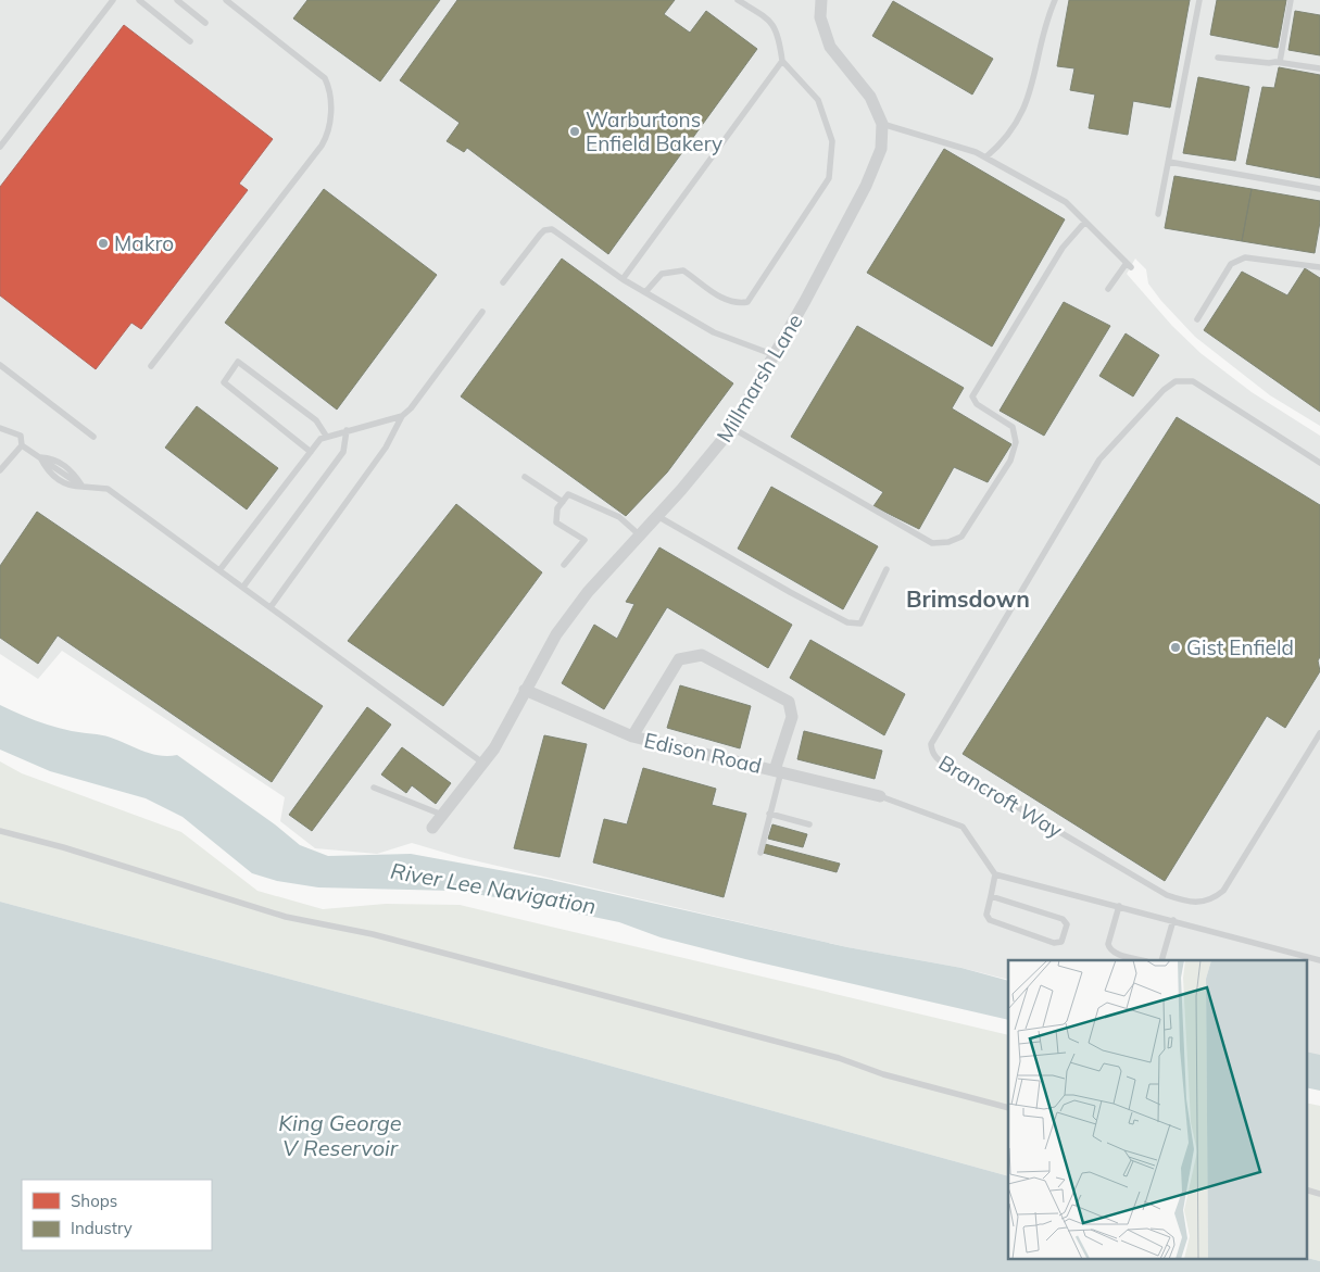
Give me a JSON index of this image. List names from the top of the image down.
{
  "streets": {
    "street": ["Millmarsh Lane", "Edison Road"],
    "lane": ["Brancroft Way"]
  },
  "crossings": [
    ["Millmarsh Lane", "Edison Road"]
  ],
  "districts": ["Brimsdown"],
  "water": ["River Lee Navigation", "King George V Reservoir"],
  "places": ["Warburtons Enfield Bakery", "Makro", "Gist Enfield"],
  "legend": ["Shops", "Industry"]
}
